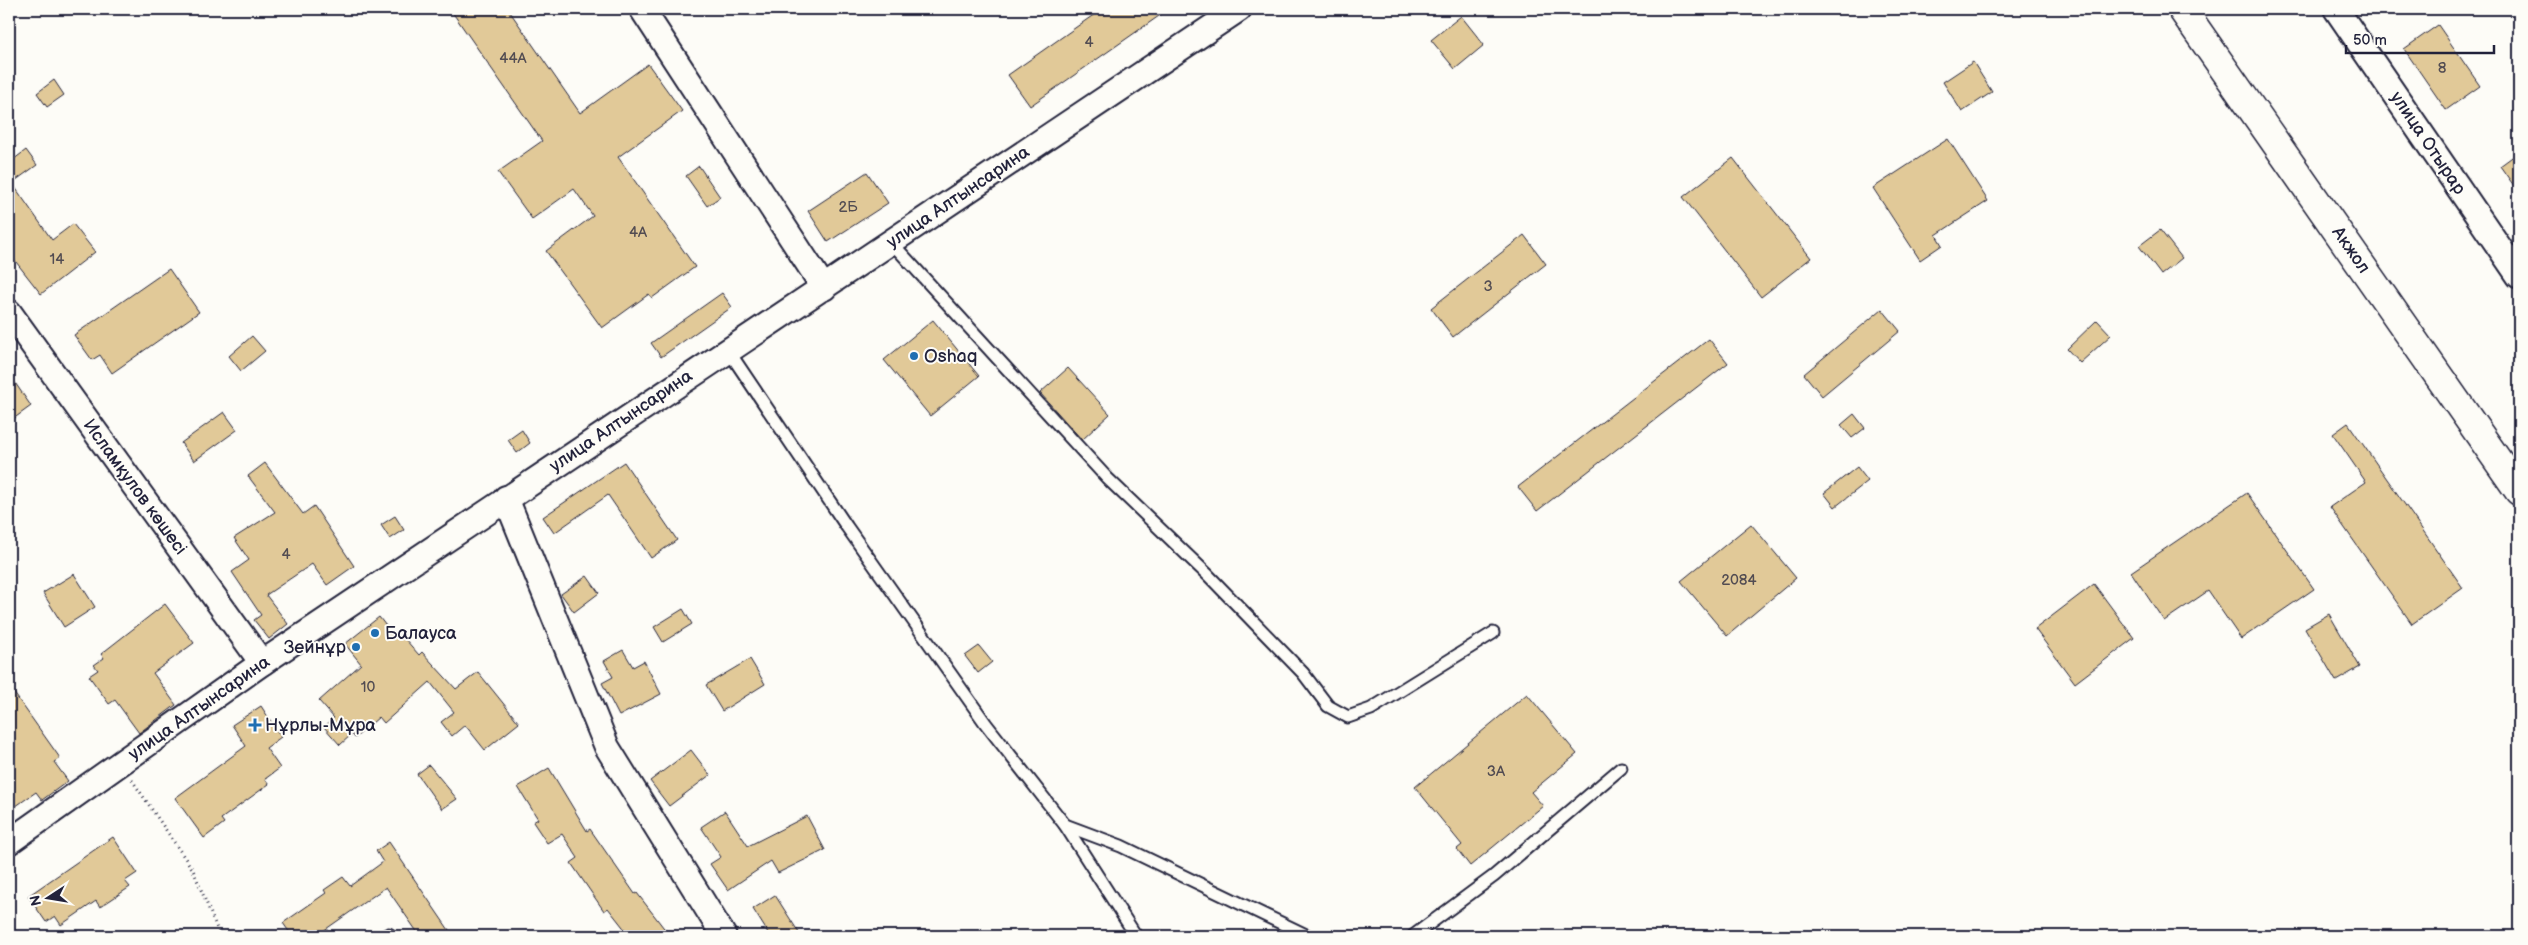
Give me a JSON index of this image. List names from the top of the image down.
{
  "streets": {
    "main road": ["Акжол"],
    "street": ["улица Отырар", "улица Алтынсарина", "Исламқулов көшесі"]
  },
  "crossings": [
    ["улица Алтынсарина", "Исламқулов көшесі"]
  ],
  "places": {
    "other": ["Oshaq", "Балауса", "Зейнұр"],
    "health": ["Нұрлы-Мұра"]
  },
  "house_numbers": [
    "4",
    "44А",
    "8",
    "2Б",
    "4А",
    "14",
    "3",
    "4",
    "2084",
    "10",
    "3А"
  ],
  "scale_bar": "50 m",
  "north": "left"
}
